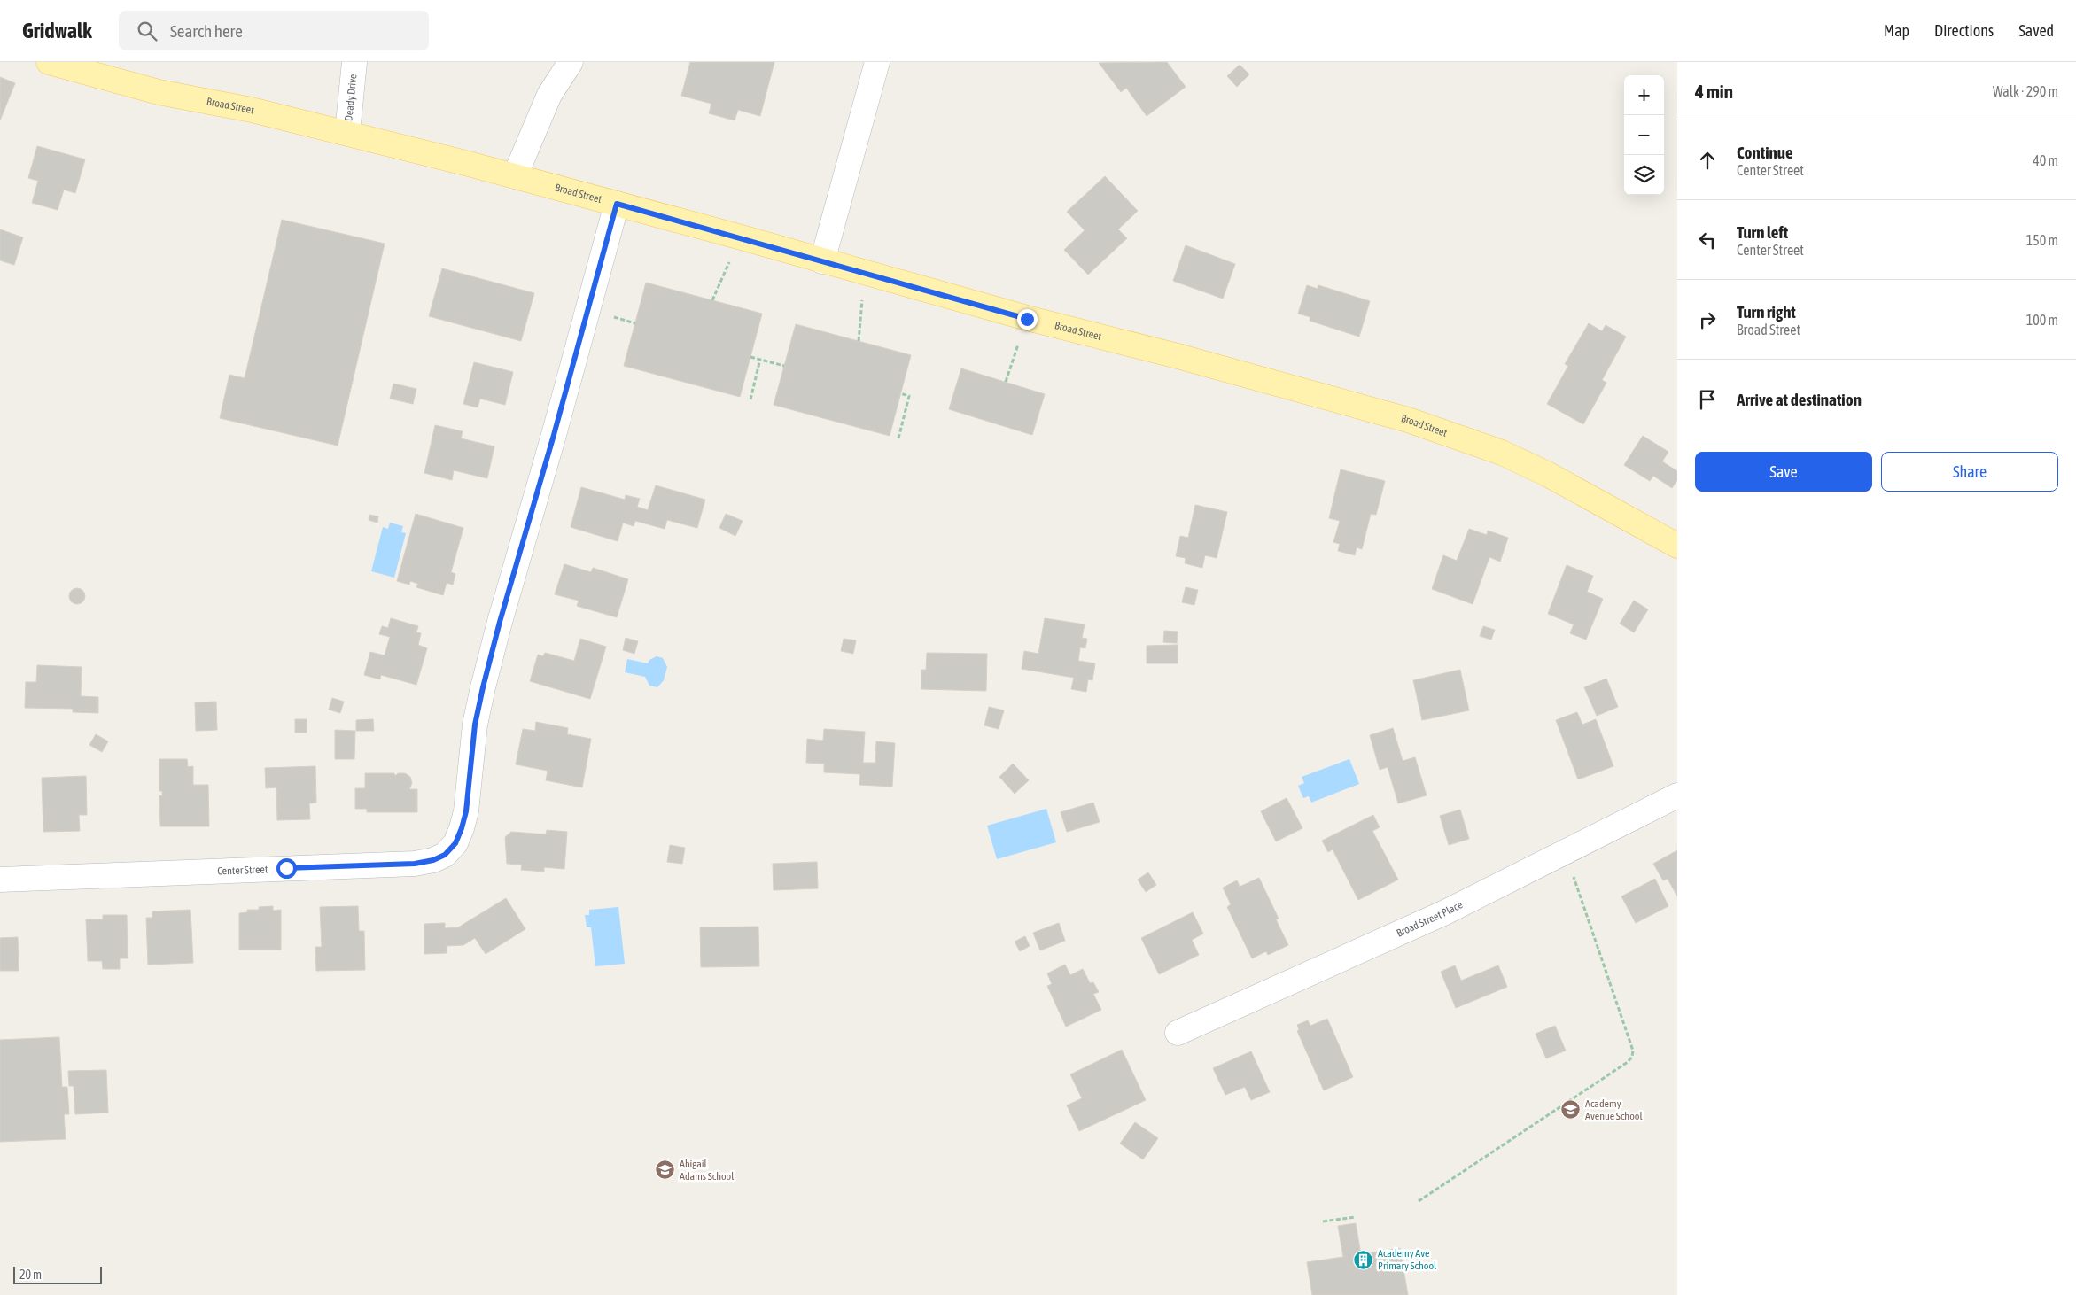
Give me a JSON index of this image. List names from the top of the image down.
{
  "streets": {
    "main road": ["Broad Street"],
    "street": ["Deady Drive", "Center Street", "Broad Street Place"]
  },
  "crossings": [
    ["Deady Drive", "Broad Street"],
    ["Broad Street", "Center Street"]
  ],
  "places": {
    "school or university": ["Academy Avenue School", "Abigail Adams School"],
    "building": ["Academy Ave Primary School"]
  },
  "scale_bar": "20 m",
  "page": {
    "header": "Gridwalk",
    "search": "Search here",
    "nav": ["Map", "Directions", "Saved"],
    "heading": ["4 min", "Walk · 290 m"],
    "map_buttons": ["+", "−"],
    "list": [
      ["Continue", "Center Street", "40 m"],
      ["Turn left", "Center Street", "150 m"],
      ["Turn right", "Broad Street", "100 m"],
      "Arrive at destination"
    ],
    "buttons": ["Save", "Share"],
    "scale": "20 m"
  }
}
